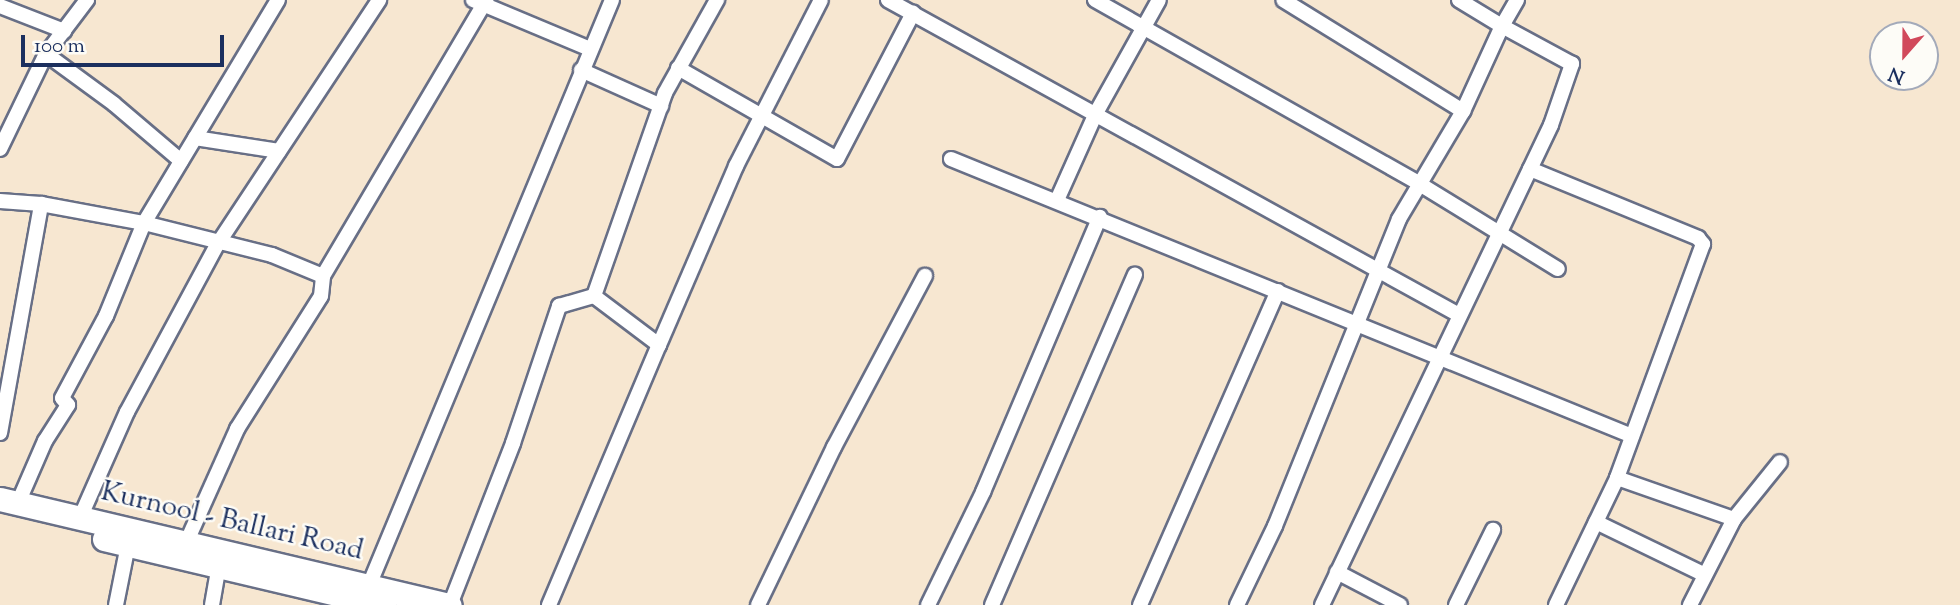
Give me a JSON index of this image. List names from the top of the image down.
{
  "streets": {
    "main road": ["Kurnool - Ballari Road"]
  },
  "scale_bar": "100 m",
  "north": "bottom"
}
